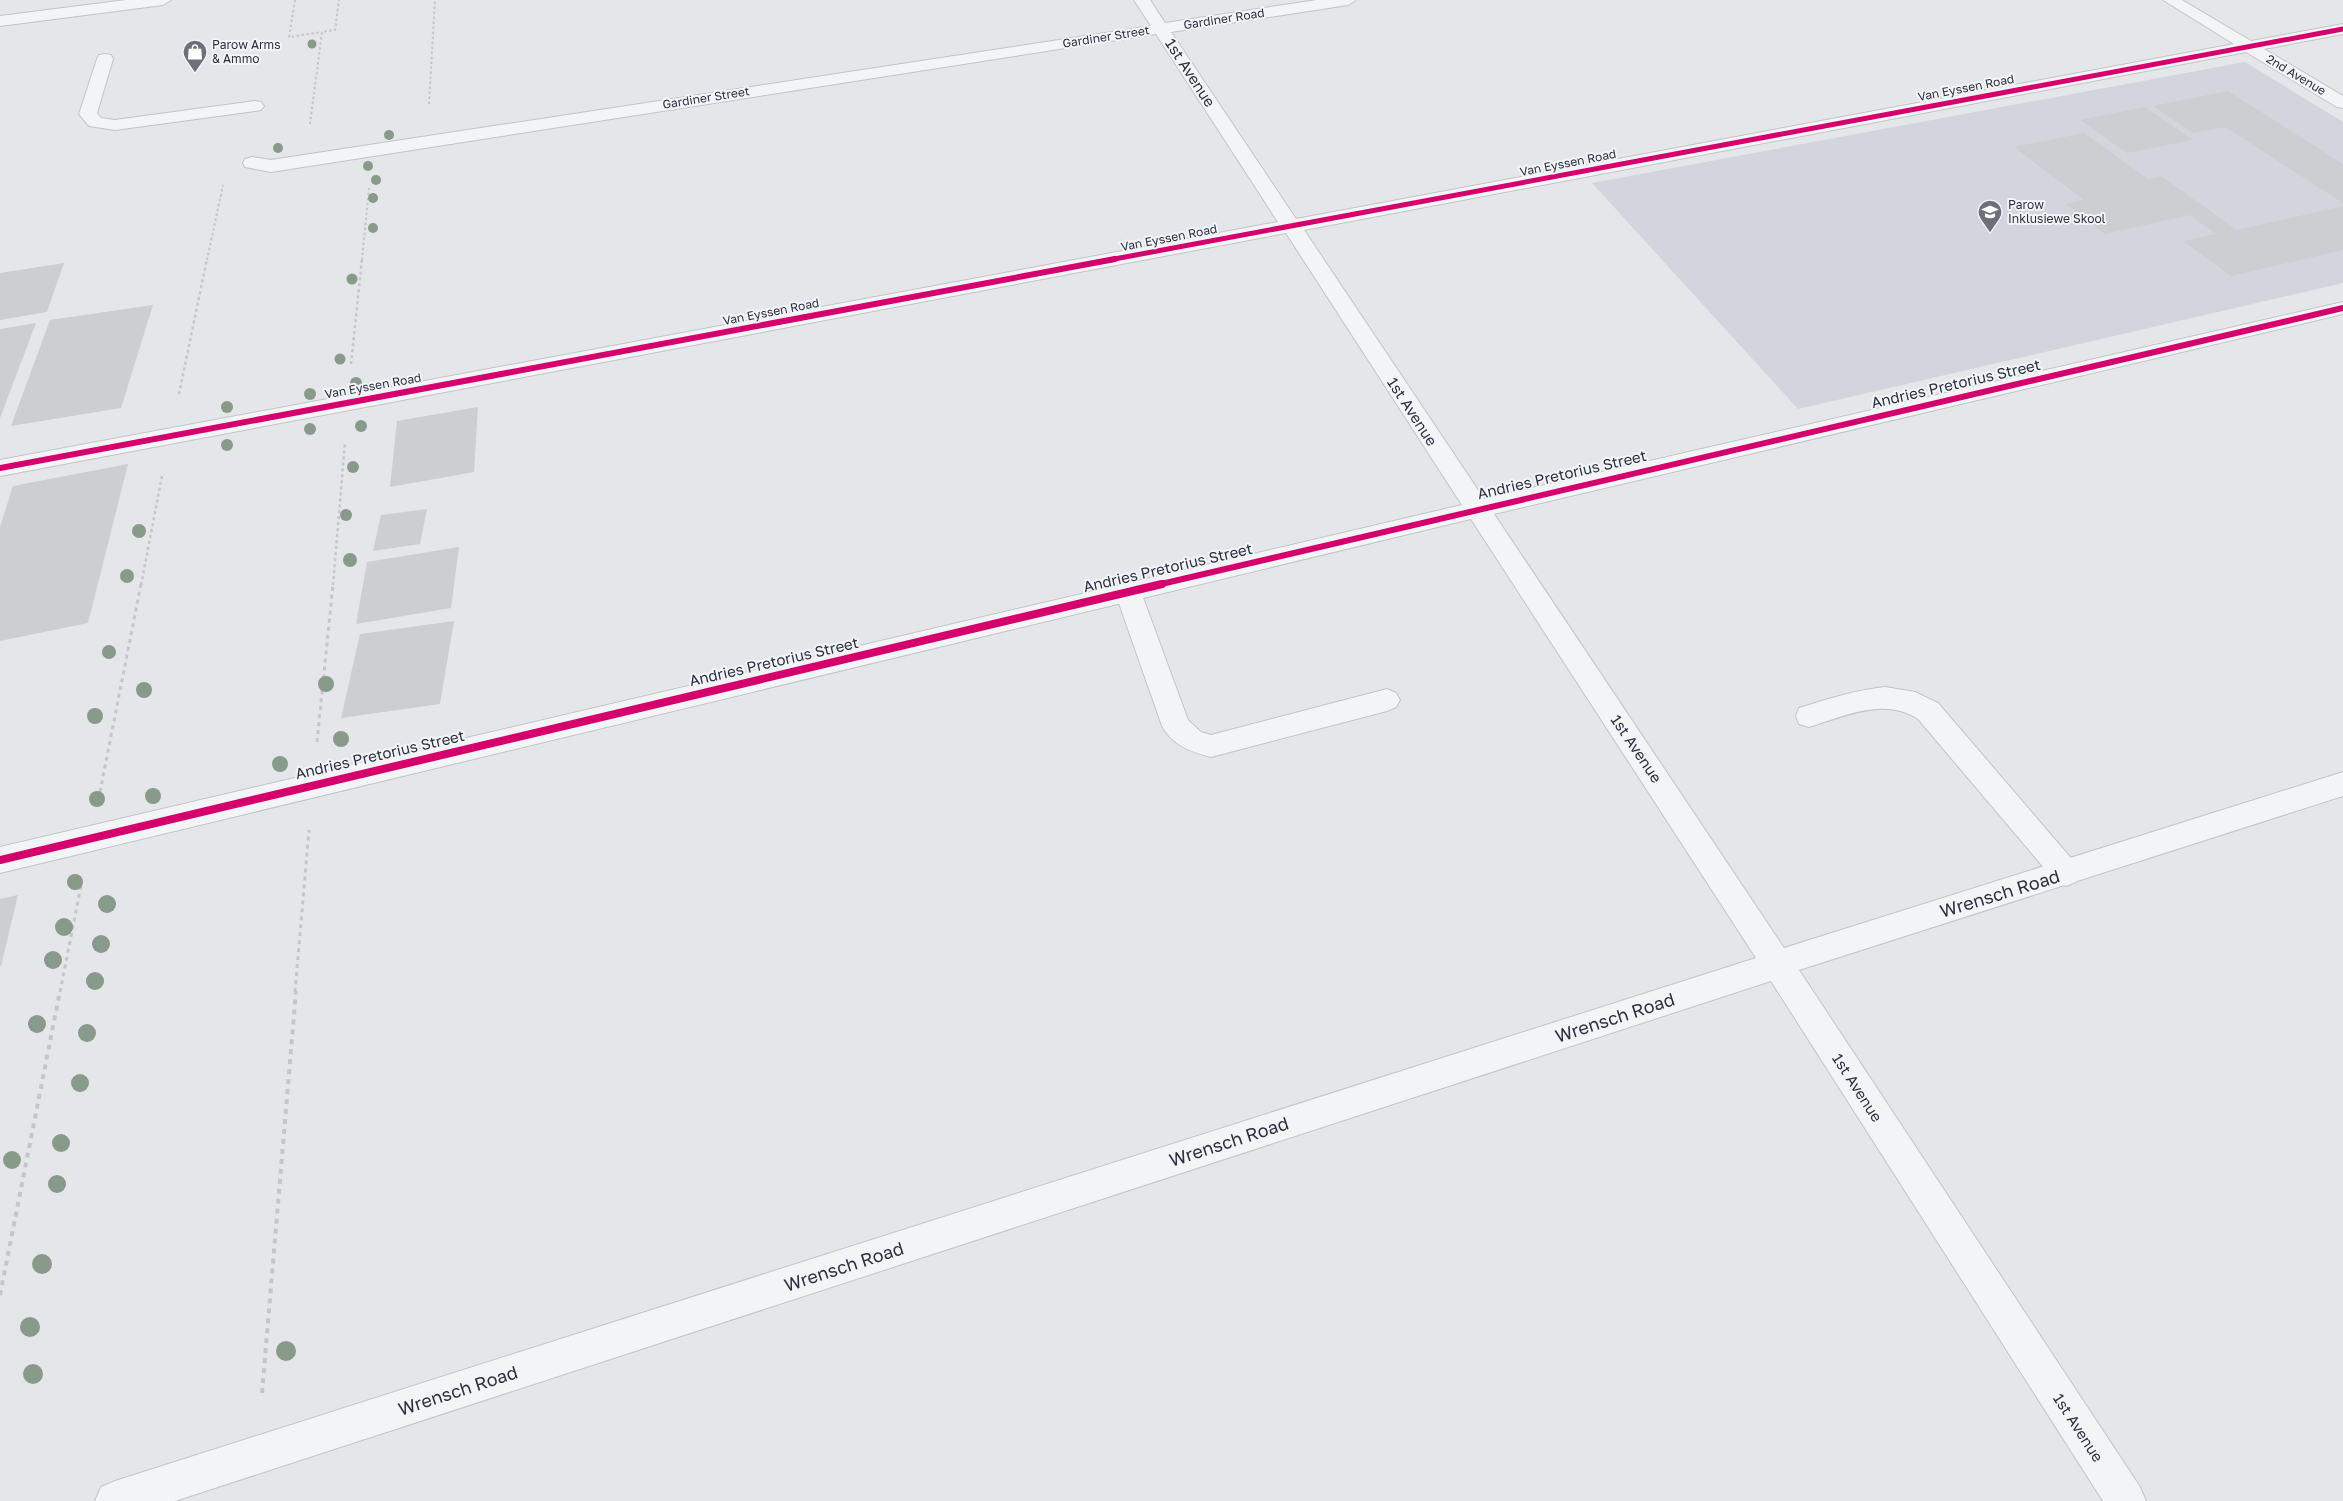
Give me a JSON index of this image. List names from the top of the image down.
{
  "streets": {
    "street": [
      "Gardiner Road",
      "Gardiner Street",
      "1st Avenue",
      "2nd Avenue",
      "Van Eyssen Road",
      "Andries Pretorius Street",
      "Wrensch Road"
    ]
  },
  "crossings": [
    ["Gardiner Road", "Gardiner Street"],
    ["Gardiner Road", "1st Avenue"],
    ["Gardiner Street", "1st Avenue"],
    ["1st Avenue", "Van Eyssen Road"],
    ["1st Avenue", "Andries Pretorius Street"],
    ["1st Avenue", "Wrensch Road"],
    ["2nd Avenue", "Van Eyssen Road"]
  ],
  "places": {
    "shop": ["Parow Arms & Ammo"],
    "school or university": ["Parow Inklusiewe Skool"]
  }
}
